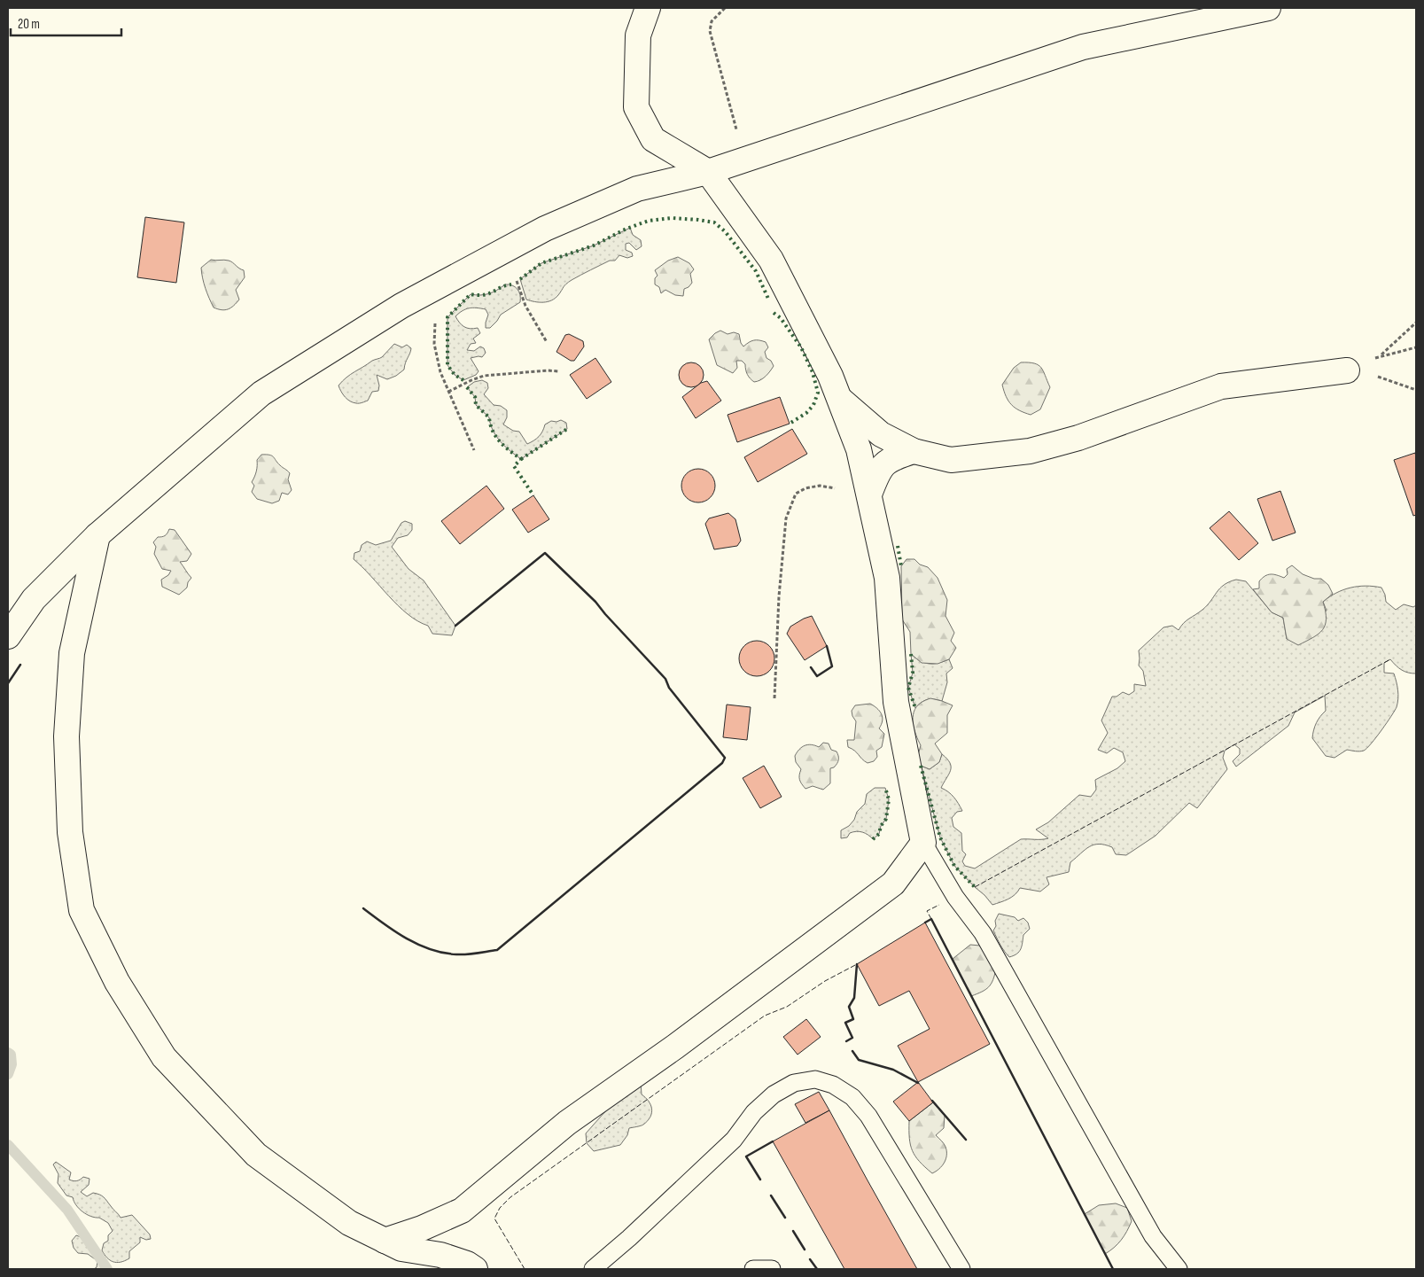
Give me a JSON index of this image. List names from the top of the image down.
{
  "scale_bar": "20 m"
}
